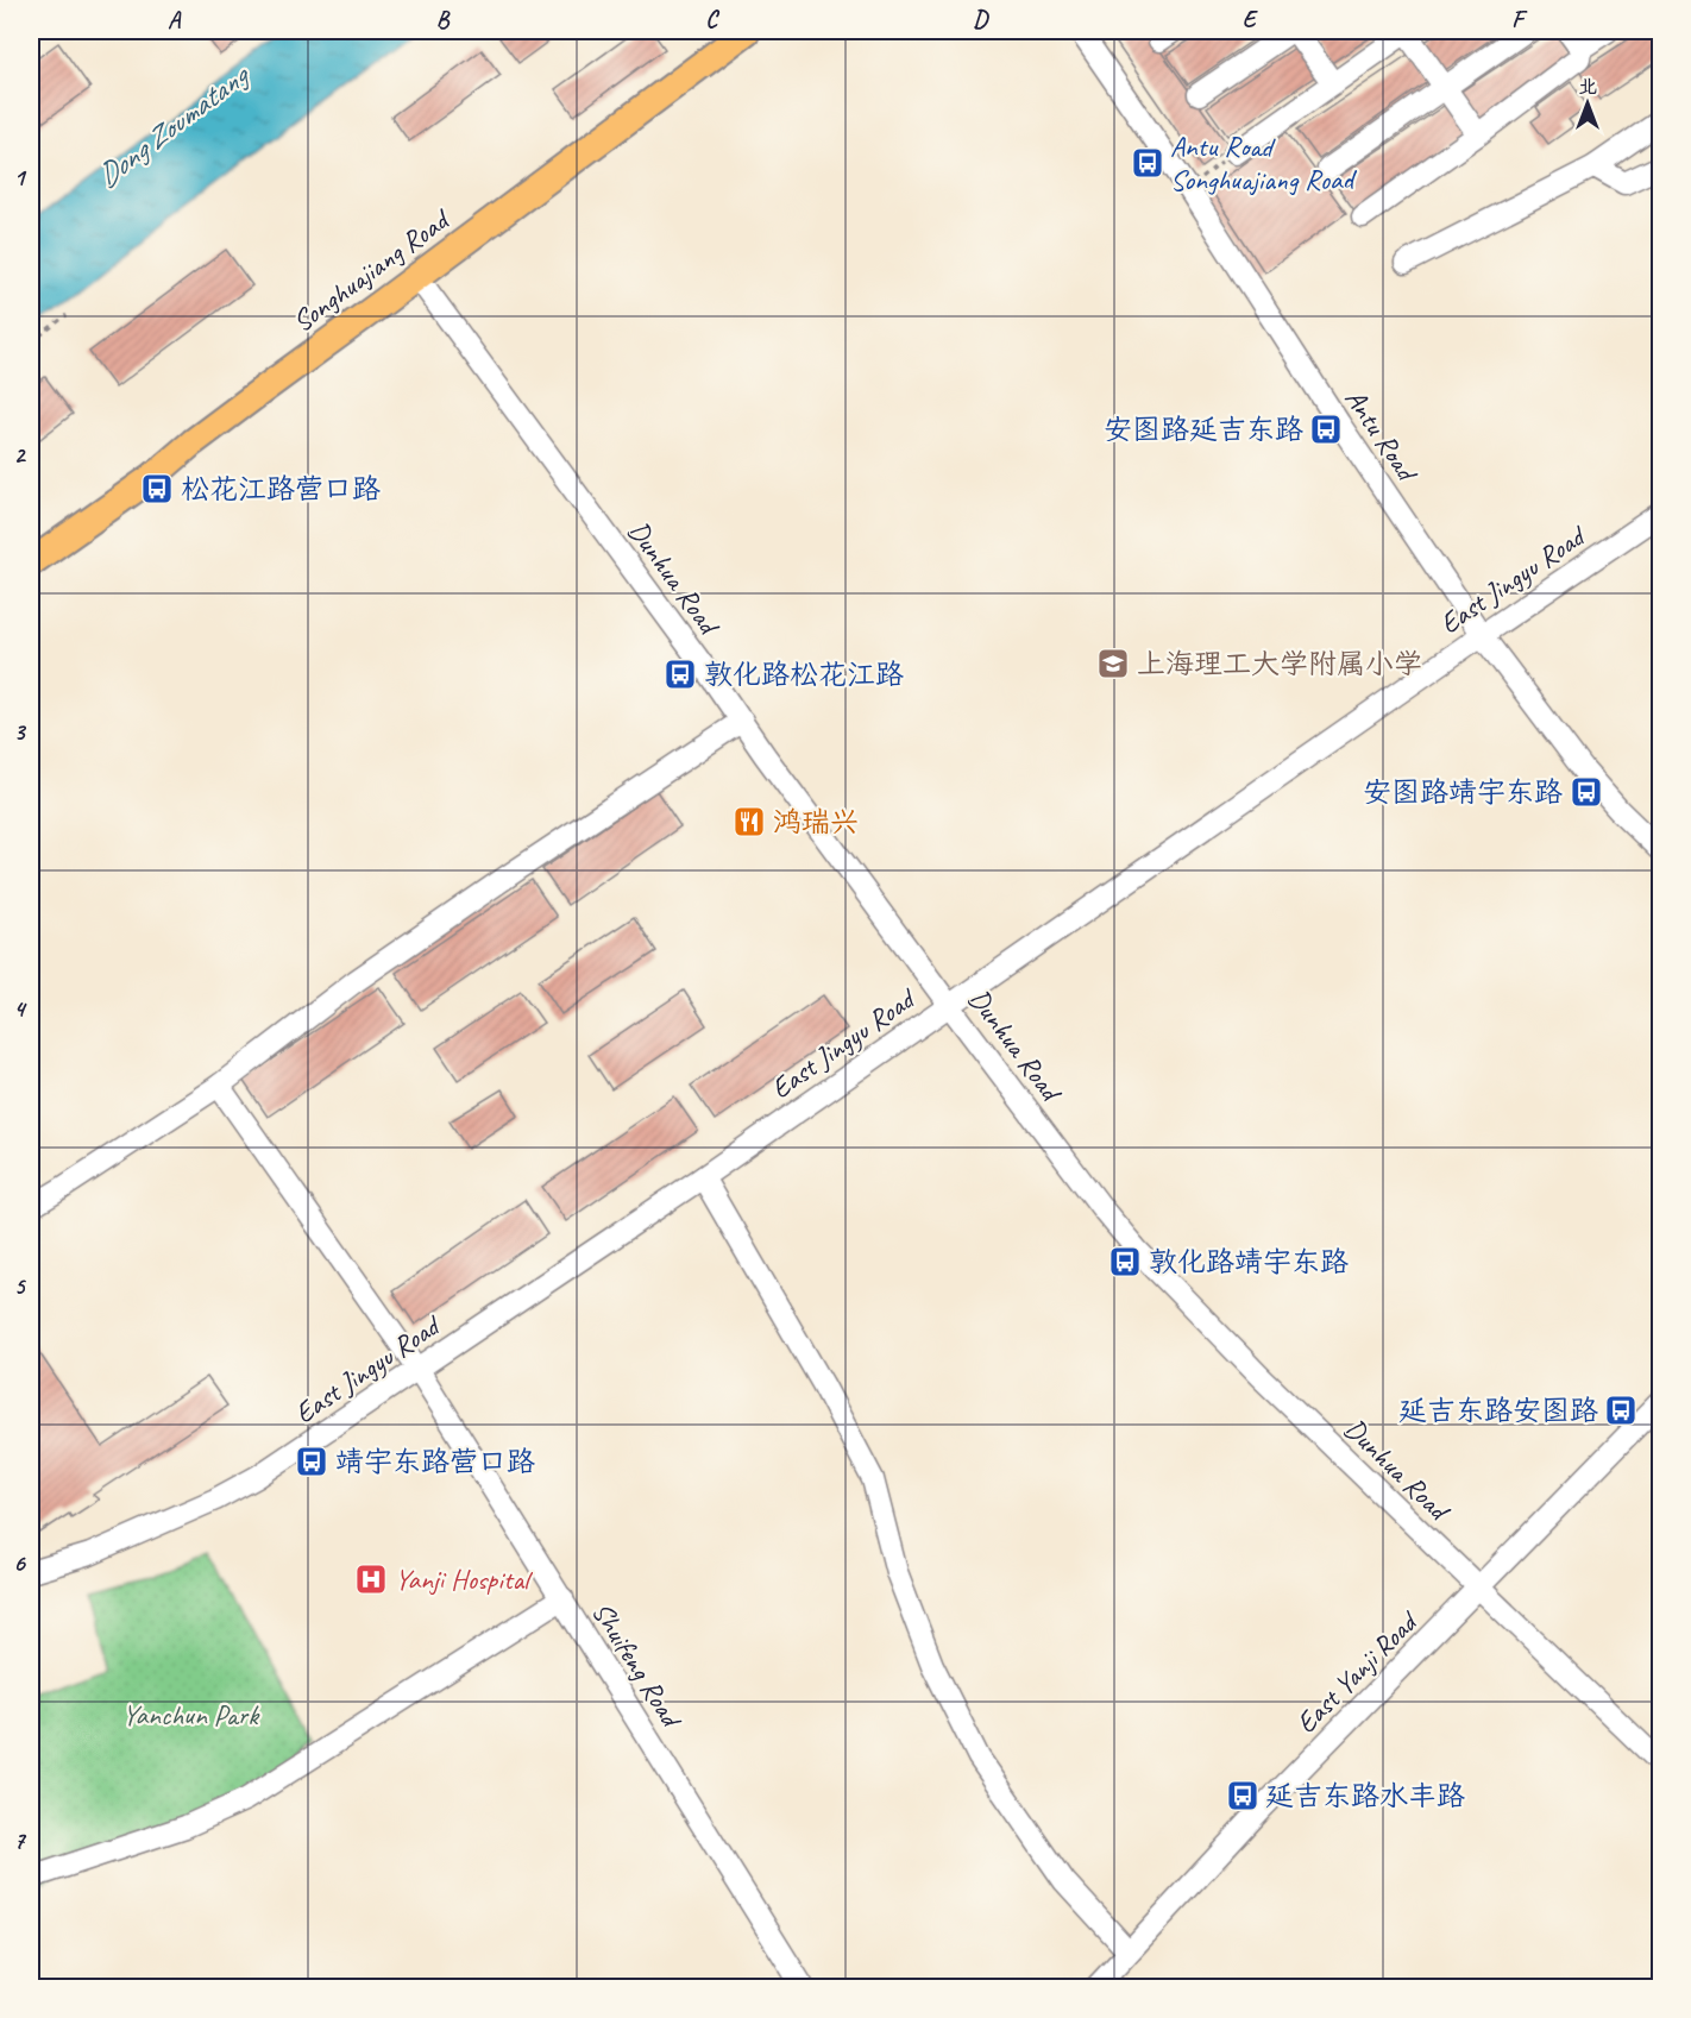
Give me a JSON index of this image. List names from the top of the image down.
{
  "streets": {
    "main road": ["Songhuajiang Road"],
    "street": [
      "Antu Road",
      "Dunhua Road",
      "East Jingyu Road",
      "Shuifeng Road",
      "East Yanji Road"
    ]
  },
  "crossings": [
    ["Songhuajiang Road", "Dunhua Road"],
    ["Antu Road", "East Jingyu Road"],
    ["Dunhua Road", "East Jingyu Road"],
    ["Dunhua Road", "East Yanji Road"],
    ["East Jingyu Road", "Shuifeng Road"]
  ],
  "water": ["Dong Zoumatang"],
  "parks": ["Yanchun Park"],
  "places": {
    "bus stop": [
      "Antu Road Songhuajiang Road",
      "安图路延吉东路",
      "松花江路营口路",
      "敦化路松花江路",
      "安图路靖宇东路",
      "敦化路靖宇东路",
      "延吉东路安图路",
      "靖宇东路营口路",
      "延吉东路水丰路"
    ],
    "school or university": ["上海理工大学附属小学"],
    "restaurant": ["鸿瑞兴"],
    "hospital": ["Yanji Hospital"]
  },
  "north": "top",
  "grid": {
    "columns": [
      "A",
      "B",
      "C",
      "D",
      "E",
      "F"
    ],
    "rows": [
      "1",
      "2",
      "3",
      "4",
      "5",
      "6",
      "7"
    ]
  }
}
